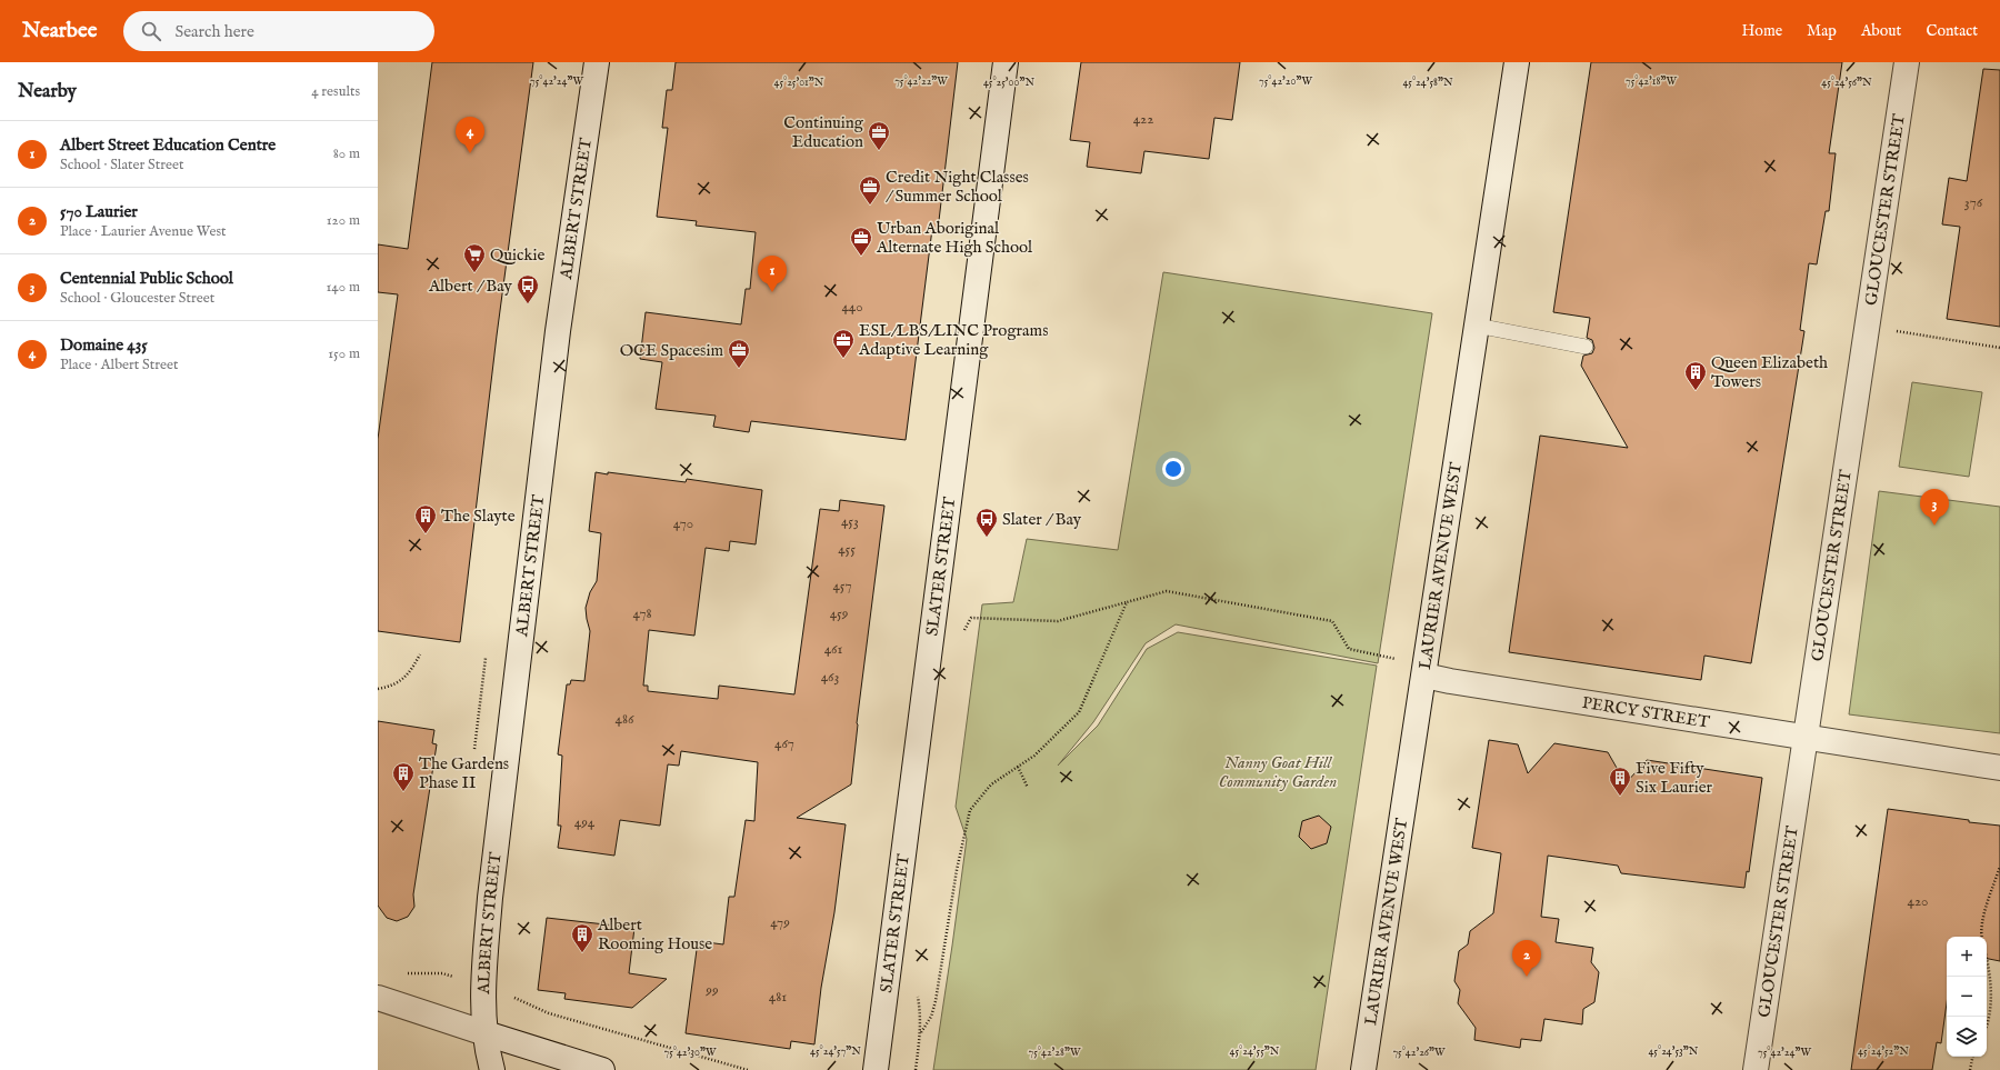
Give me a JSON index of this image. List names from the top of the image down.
{
  "streets": {
    "main road": [
      "ALBERT STREET",
      "GLOUCESTER STREET",
      "SLATER STREET",
      "LAURIER AVENUE WEST",
      "PERCY STREET"
    ]
  },
  "crossings": [
    ["GLOUCESTER STREET", "PERCY STREET"],
    ["LAURIER AVENUE WEST", "PERCY STREET"]
  ],
  "parks": ["Nanny Goat Hill Community Garden"],
  "places": {
    "office": [
      "Continuing Education",
      "Credit Night Classes / Summer School",
      "Urban Aboriginal Alternate High School",
      "ESL/LBS/LINC Programs Adaptive Learning",
      "OCE Spacesim"
    ],
    "supermarket": ["Quickie"],
    "bus stop": ["Albert / Bay", "Slater / Bay"],
    "building": [
      "Queen Elizabeth Towers",
      "The Slayte",
      "The Gardens Phase II",
      "Five Fifty Six Laurier",
      "Albert Rooming House"
    ]
  },
  "house_numbers": [
    "422",
    "376",
    "440",
    "453",
    "470",
    "455",
    "457",
    "478",
    "459",
    "461",
    "463",
    "486",
    "467",
    "494",
    "420",
    "479",
    "99",
    "481"
  ],
  "page": {
    "header": "Nearbee",
    "search": "Search here",
    "nav": [
      "Home",
      "Map",
      "About",
      "Contact"
    ],
    "heading": ["Nearby", "4 results"],
    "pins": [
      "4",
      "1",
      "3",
      "2"
    ],
    "list": [
      {
        "mark": "1",
        "name": "Albert Street Education Centre",
        "note": "School · Slater Street",
        "value": "80 m"
      },
      {
        "mark": "2",
        "name": "570 Laurier",
        "note": "Place · Laurier Avenue West",
        "value": "120 m"
      },
      {
        "mark": "3",
        "name": "Centennial Public School",
        "note": "School · Gloucester Street",
        "value": "140 m"
      },
      {
        "mark": "4",
        "name": "Domaine 435",
        "note": "Place · Albert Street",
        "value": "150 m"
      }
    ],
    "map_buttons": ["+", "−"]
  },
  "coordinates": [
    "75°42'24\"W",
    "75°42'22\"W",
    "75°42'20\"W",
    "75°42'18\"W",
    "45°25'01\"N",
    "45°25'00\"N",
    "45°24'58\"N",
    "45°24'56\"N",
    "45°24'57\"N",
    "45°24'55\"N",
    "45°24'53\"N",
    "45°24'52\"N",
    "75°42'30\"W",
    "75°42'28\"W",
    "75°42'26\"W"
  ]
}
